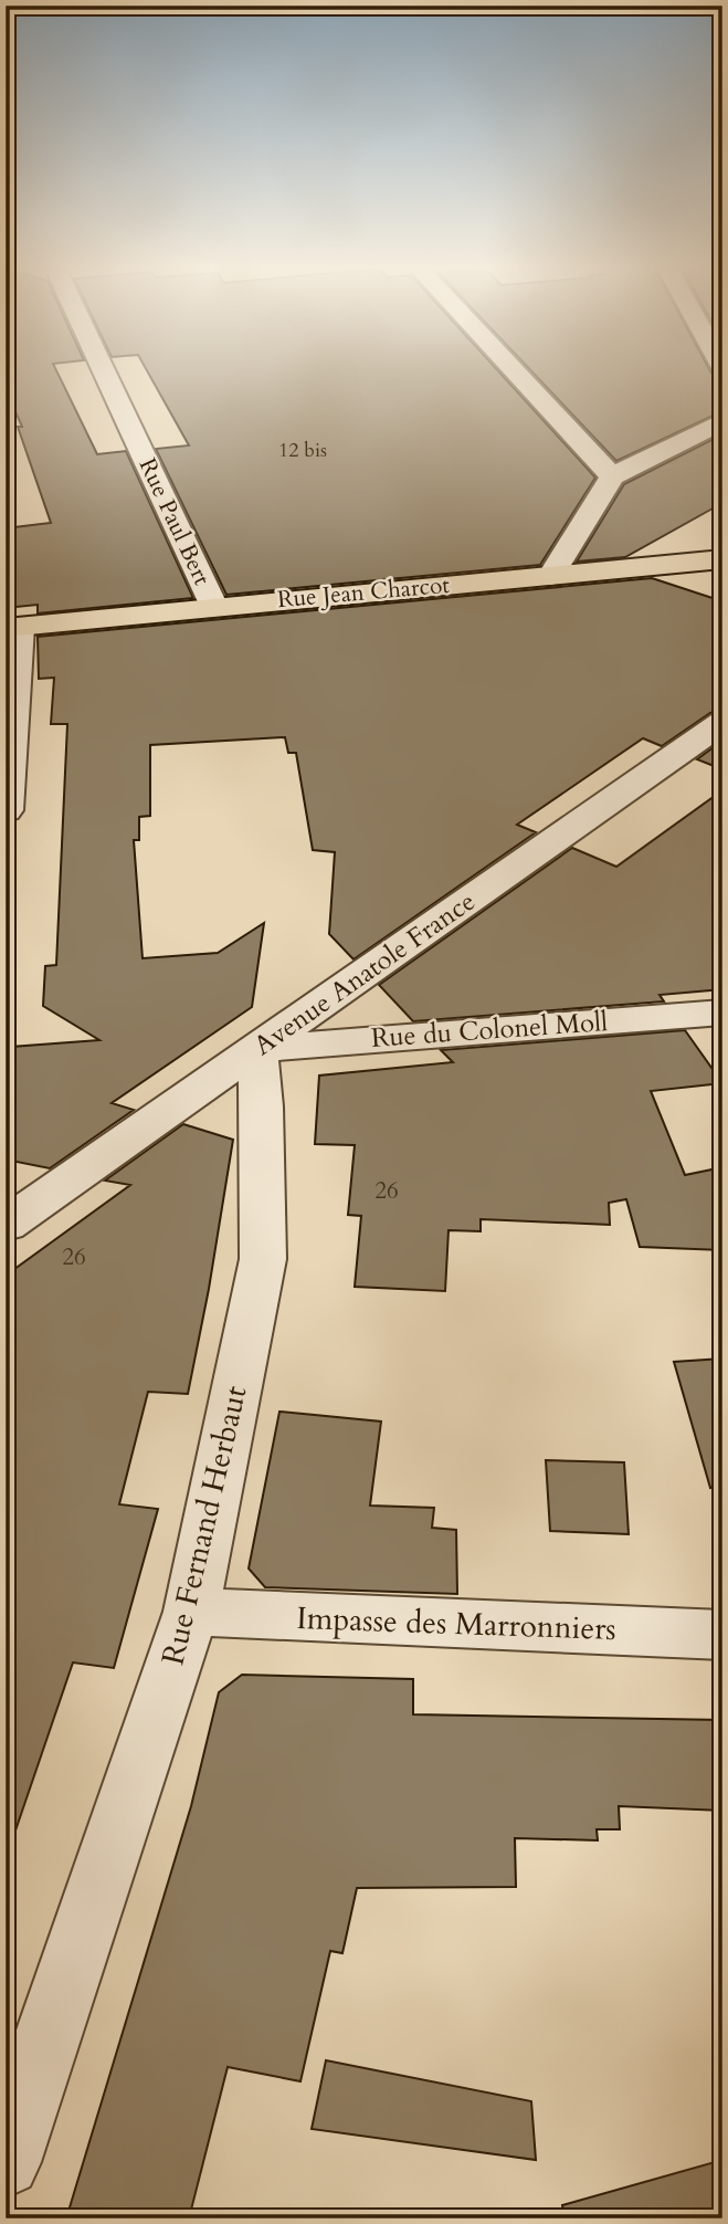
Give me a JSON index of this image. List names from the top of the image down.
{
  "streets": {
    "main road": ["Rue Jean Charcot"],
    "street": [
      "Rue Paul Bert",
      "Avenue Anatole France",
      "Rue du Colonel Moll",
      "Rue Fernand Herbaut",
      "Impasse des Marronniers"
    ]
  },
  "crossings": [
    ["Rue Paul Bert", "Rue Jean Charcot"],
    ["Avenue Anatole France", "Rue du Colonel Moll"],
    ["Avenue Anatole France", "Rue Fernand Herbaut"],
    ["Rue du Colonel Moll", "Rue Fernand Herbaut"],
    ["Rue Fernand Herbaut", "Impasse des Marronniers"]
  ],
  "house_numbers": ["12 bis", "26", "26"]
}
